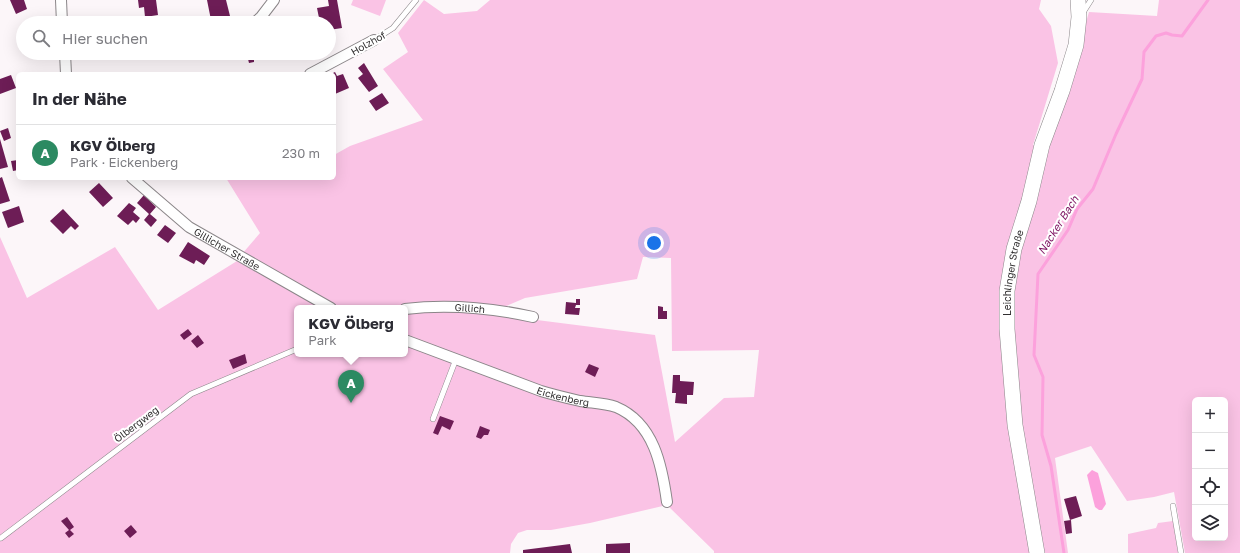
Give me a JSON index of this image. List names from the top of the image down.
{
  "streets": {
    "main road": ["Leichlinger Straße"],
    "street": [
      "Holzhof",
      "Gillicher Straße",
      "Gillich",
      "Eickenberg"
    ],
    "lane": ["Ölbergweg"]
  },
  "water": ["Nacker Bach"],
  "page": {
    "search": "Hier suchen",
    "heading": "In der Nähe",
    "list": [
      {
        "mark": "A",
        "name": "KGV Ölberg",
        "note": "Park · Eickenberg",
        "value": "230 m"
      }
    ],
    "popup": ["KGV Ölberg", "Park"],
    "pins": "A",
    "map_buttons": ["+", "−"]
  }
}
